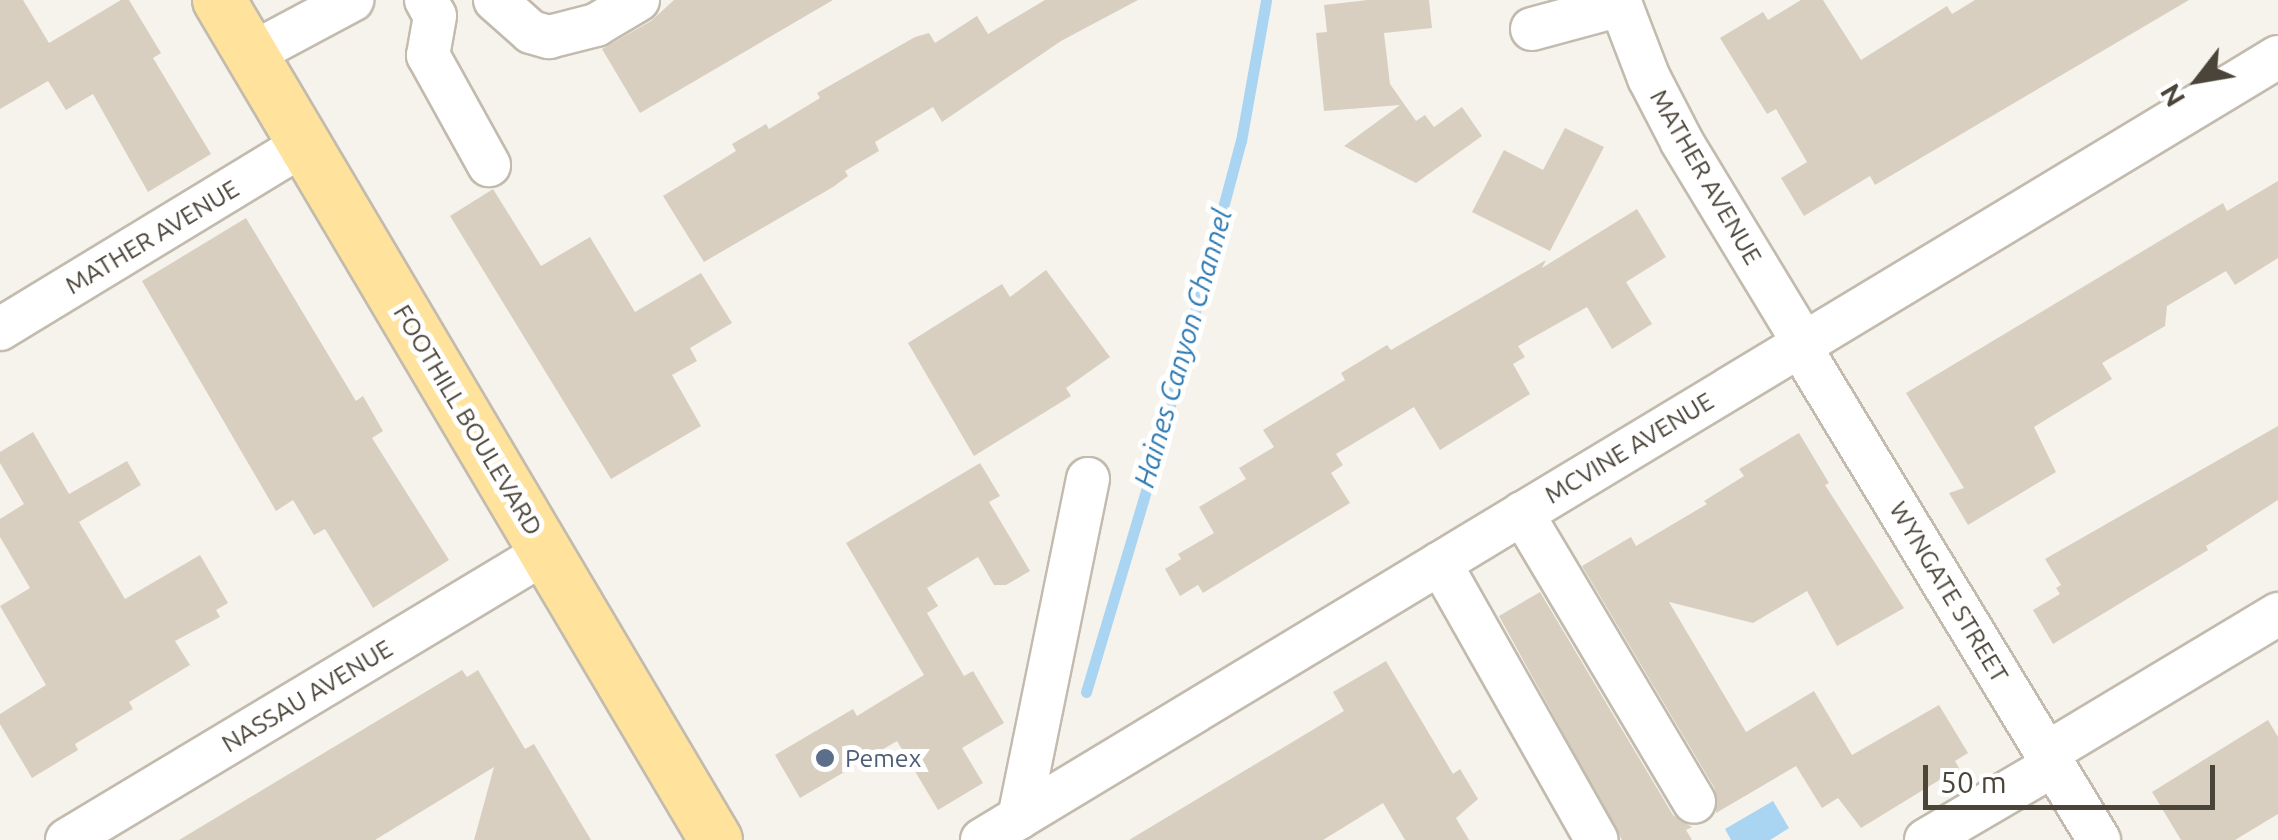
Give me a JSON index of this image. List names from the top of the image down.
{
  "streets": {
    "main road": ["FOOTHILL BOULEVARD"],
    "street": [
      "MATHER AVENUE",
      "MCVINE AVENUE",
      "WYNGATE STREET",
      "NASSAU AVENUE"
    ]
  },
  "crossings": [
    ["MATHER AVENUE", "FOOTHILL BOULEVARD"],
    ["MATHER AVENUE", "MCVINE AVENUE"],
    ["MATHER AVENUE", "WYNGATE STREET"],
    ["FOOTHILL BOULEVARD", "NASSAU AVENUE"],
    ["MCVINE AVENUE", "WYNGATE STREET"]
  ],
  "water": ["Haines Canyon Channel"],
  "places": ["Pemex"],
  "scale_bar": "50 m",
  "north": "bottom left"
}
